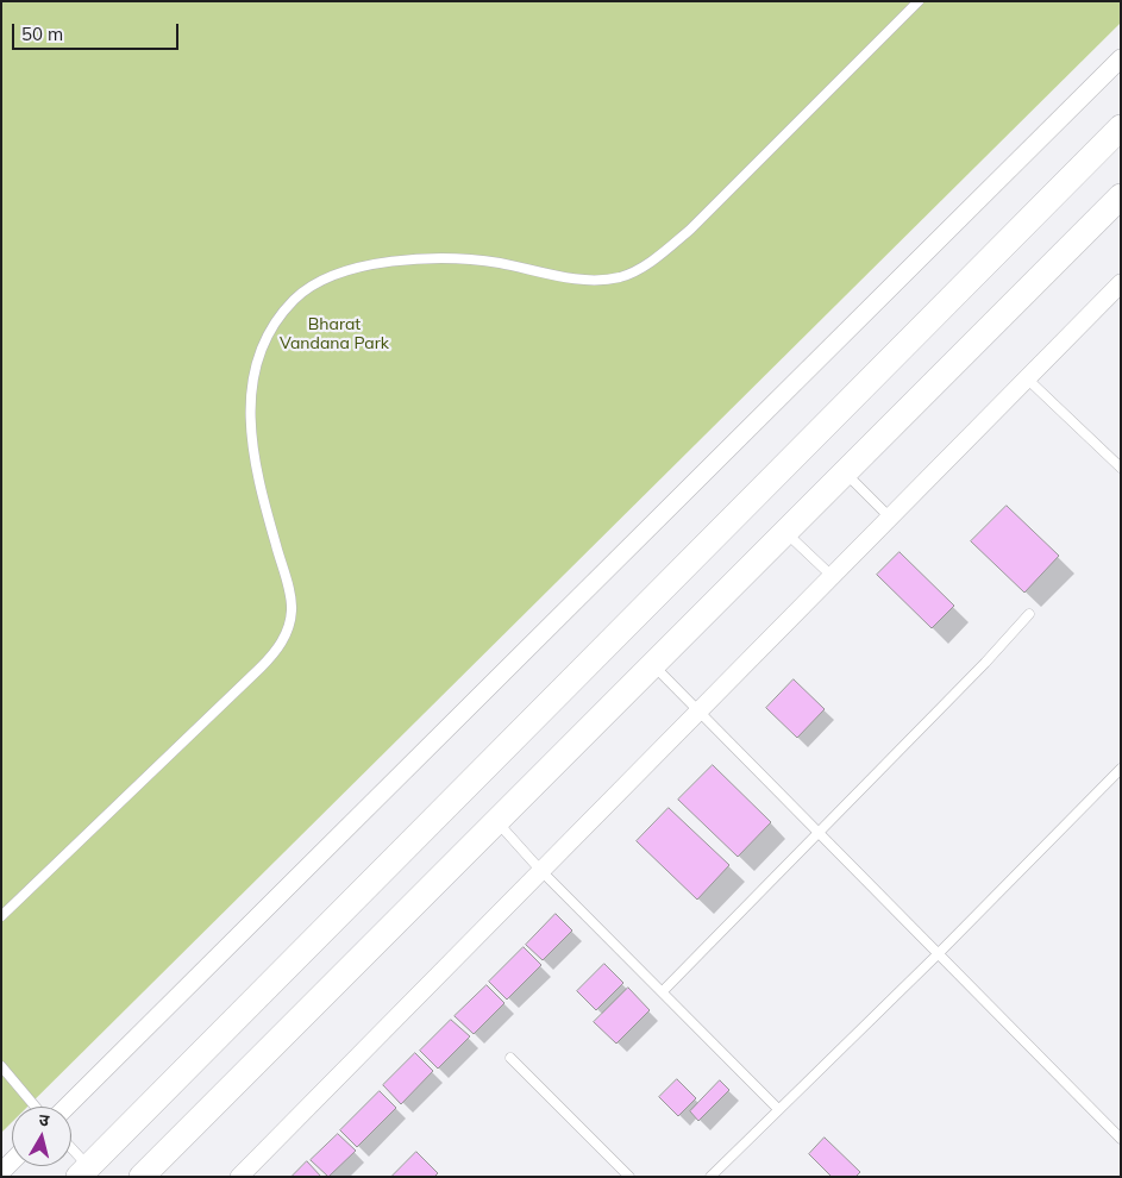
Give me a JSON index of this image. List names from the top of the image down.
{
  "parks": ["Bharat Vandana Park"],
  "scale_bar": "50 m",
  "north": "top"
}
